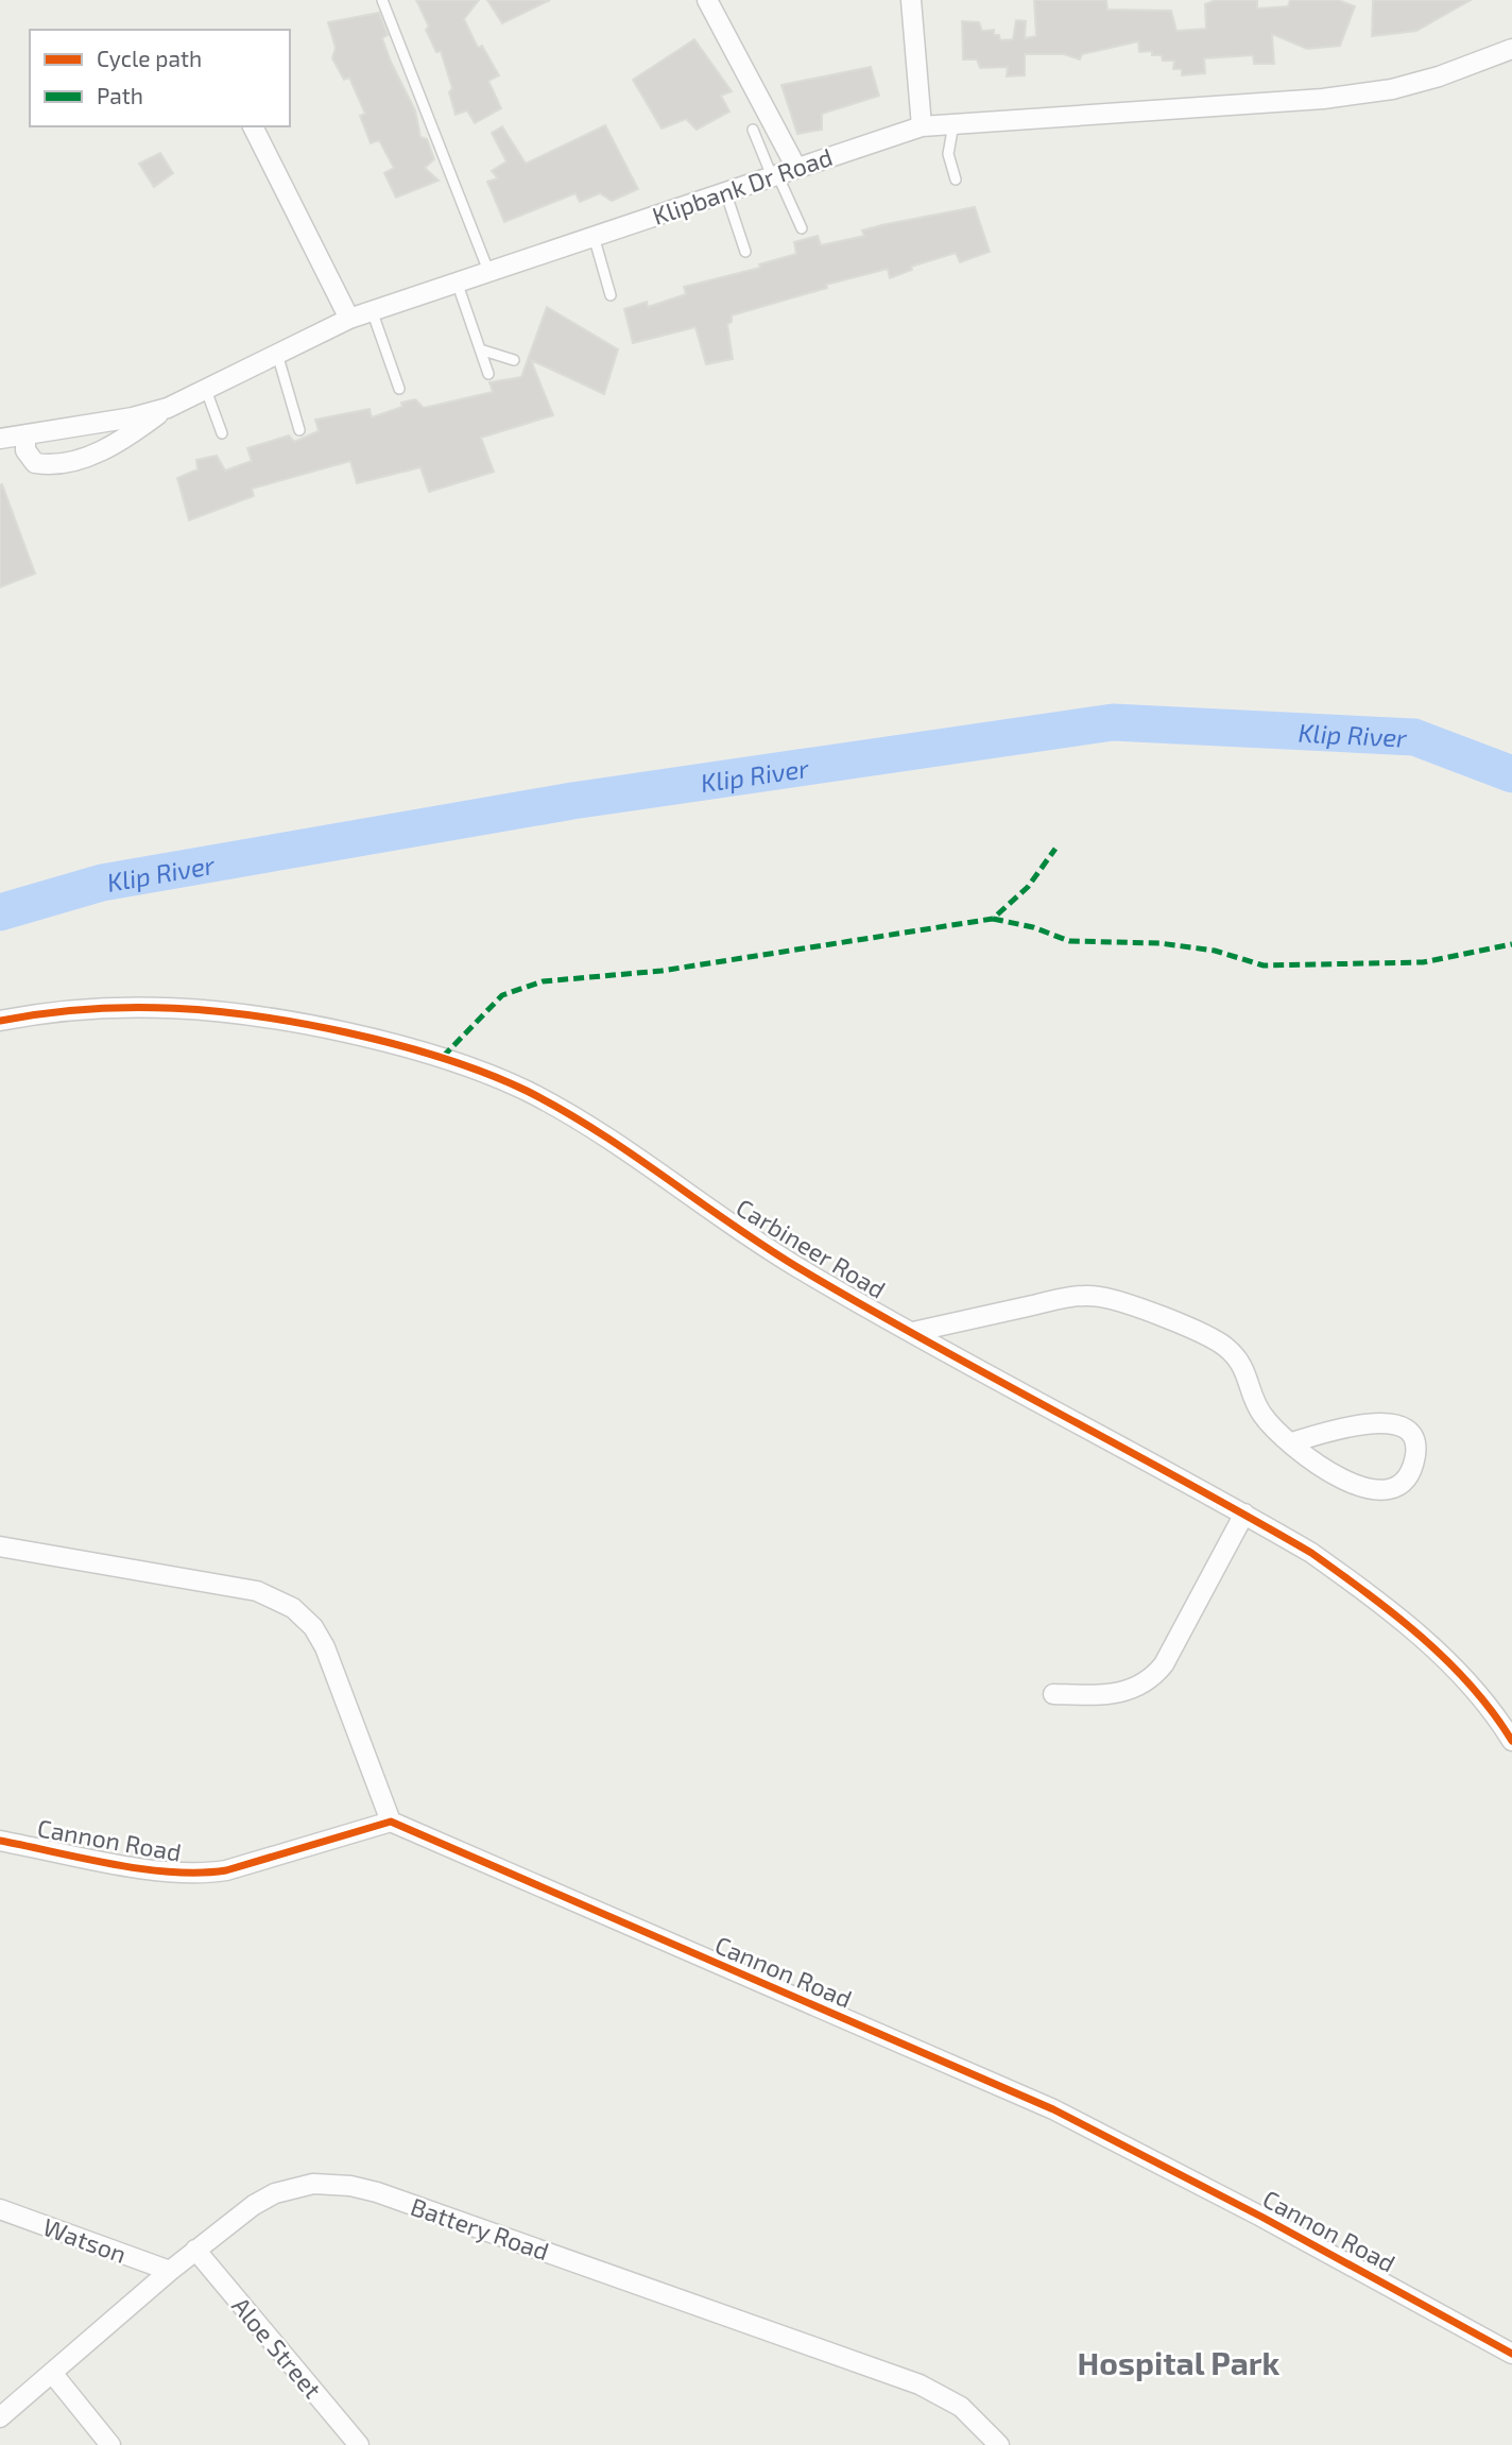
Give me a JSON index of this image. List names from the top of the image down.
{
  "streets": {
    "street": [
      "Klipbank Dr Road",
      "Carbineer Road",
      "Cannon Road",
      "Battery Road",
      "Watson",
      "Aloe Street"
    ]
  },
  "crossings": [
    ["Battery Road", "Watson"],
    ["Battery Road", "Aloe Street"]
  ],
  "districts": ["Hospital Park"],
  "water": ["Klip River"],
  "legend": ["Cycle path", "Path"]
}
